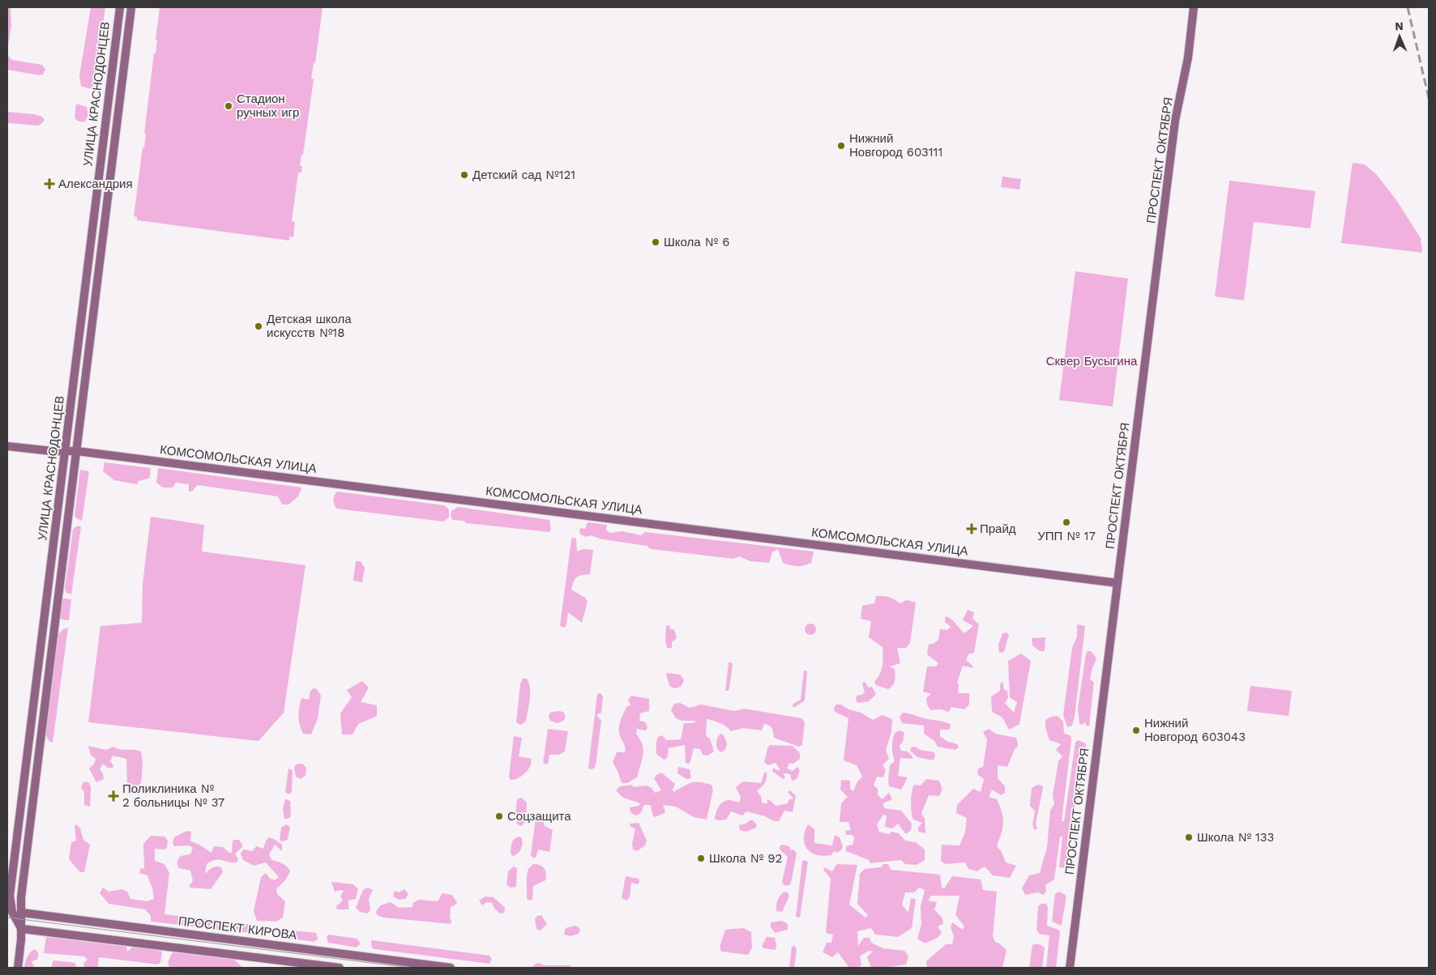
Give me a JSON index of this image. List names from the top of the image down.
{
  "streets": {
    "main road": [
      "УЛИЦА КРАСНОДОНЦЕВ",
      "ПРОСПЕКТ ОКТЯБРЯ",
      "КОМСОМОЛЬСКАЯ УЛИЦА",
      "ПРОСПЕКТ КИРОВА"
    ]
  },
  "crossings": [
    ["УЛИЦА КРАСНОДОНЦЕВ", "КОМСОМОЛЬСКАЯ УЛИЦА"],
    ["УЛИЦА КРАСНОДОНЦЕВ", "ПРОСПЕКТ КИРОВА"],
    ["ПРОСПЕКТ ОКТЯБРЯ", "КОМСОМОЛЬСКАЯ УЛИЦА"]
  ],
  "parks": ["Сквер Бусыгина"],
  "places": {
    "other": [
      "Стадион ручных игр",
      "Нижний Новгород 603111",
      "Детский сад №121",
      "Школа № 6",
      "Детская школа искусств №18",
      "УПП № 17",
      "Нижний Новгород 603043",
      "Соцзащита",
      "Школа № 133",
      "Школа № 92"
    ],
    "health": ["Александрия", "Прайд", "Поликлиника № 2 больницы № 37"]
  },
  "north": "top"
}
